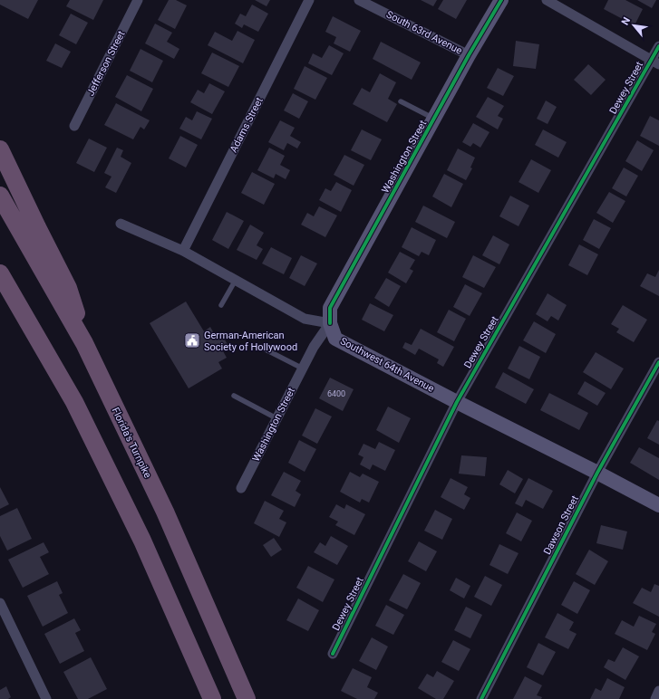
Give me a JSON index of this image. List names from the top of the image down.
{
  "streets": {
    "highway": ["Florida's Turnpike"],
    "street": [
      "South 63rd Avenue",
      "Jefferson Street",
      "Dewey Street",
      "Adams Street",
      "Washington Street",
      "Southwest 64th Avenue",
      "Dawson Street"
    ]
  },
  "crossings": [
    ["South 63rd Avenue", "Washington Street"],
    ["Dewey Street", "Southwest 64th Avenue"],
    ["Washington Street", "Southwest 64th Avenue"],
    ["Southwest 64th Avenue", "Dawson Street"]
  ],
  "places": {
    "public building": ["German-American Society of Hollywood"]
  },
  "house_numbers": ["6400"],
  "north": "top left"
}
